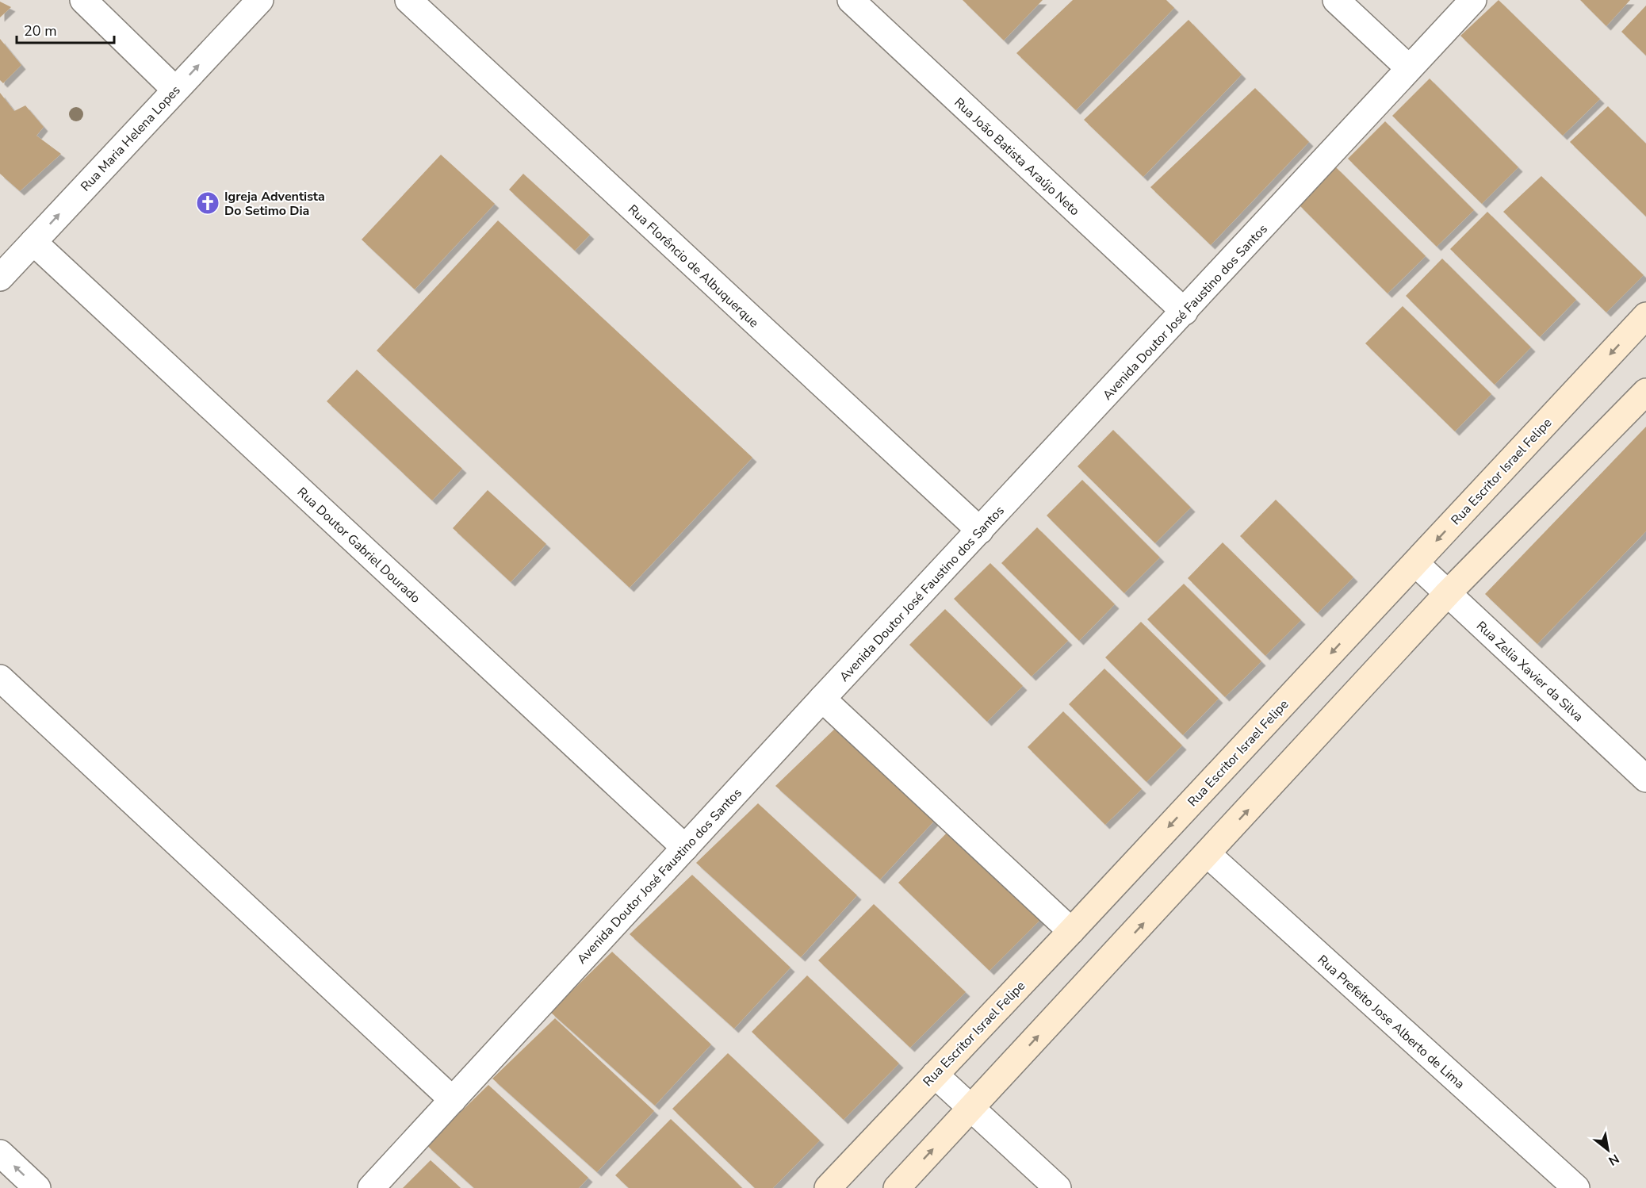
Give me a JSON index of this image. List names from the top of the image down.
{
  "streets": {
    "street": [
      "Rua Maria Helena Lopes",
      "Rua João Batista Araújo Neto",
      "Rua Florêncio de Albuquerque",
      "Avenida Doutor José Faustino dos Santos",
      "Rua Escritor Israel Felipe",
      "Rua Doutor Gabriel Dourado",
      "Rua Zelia Xavier da Silva",
      "Rua Prefeito Jose Alberto de Lima"
    ]
  },
  "crossings": [
    ["Rua Maria Helena Lopes", "Rua Doutor Gabriel Dourado"],
    ["Rua João Batista Araújo Neto", "Avenida Doutor José Faustino dos Santos"],
    ["Rua Florêncio de Albuquerque", "Avenida Doutor José Faustino dos Santos"],
    ["Avenida Doutor José Faustino dos Santos", "Rua Doutor Gabriel Dourado"],
    ["Rua Escritor Israel Felipe", "Rua Zelia Xavier da Silva"]
  ],
  "one_way": ["Rua Maria Helena Lopes"],
  "places": {
    "church": ["Igreja Adventista Do Setimo Dia"]
  },
  "scale_bar": "20 m",
  "north": "bottom right"
}
